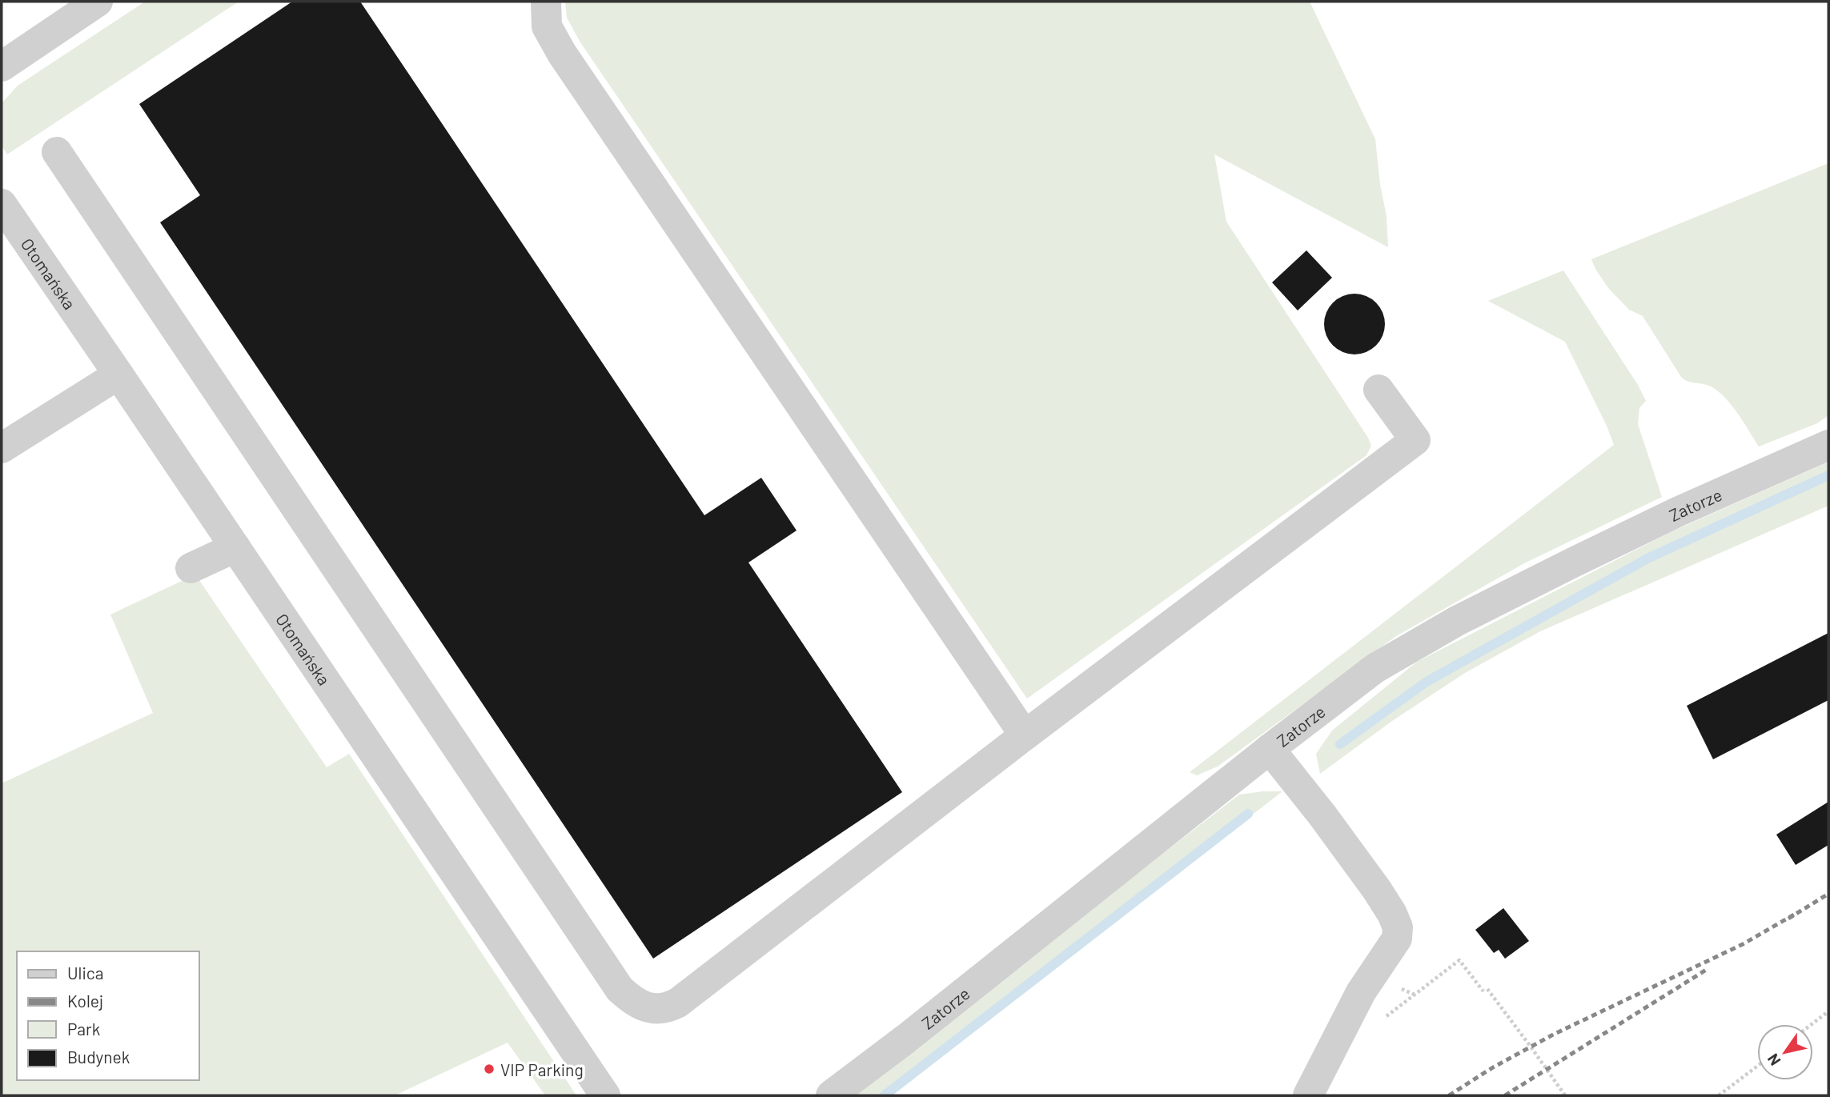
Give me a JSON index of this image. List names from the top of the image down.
{
  "streets": {
    "street": ["Otomańska", "Zatorze"]
  },
  "places": ["VIP Parking"],
  "legend": [
    "Ulica",
    "Kolej",
    "Park",
    "Budynek"
  ],
  "north": "bottom left"
}
